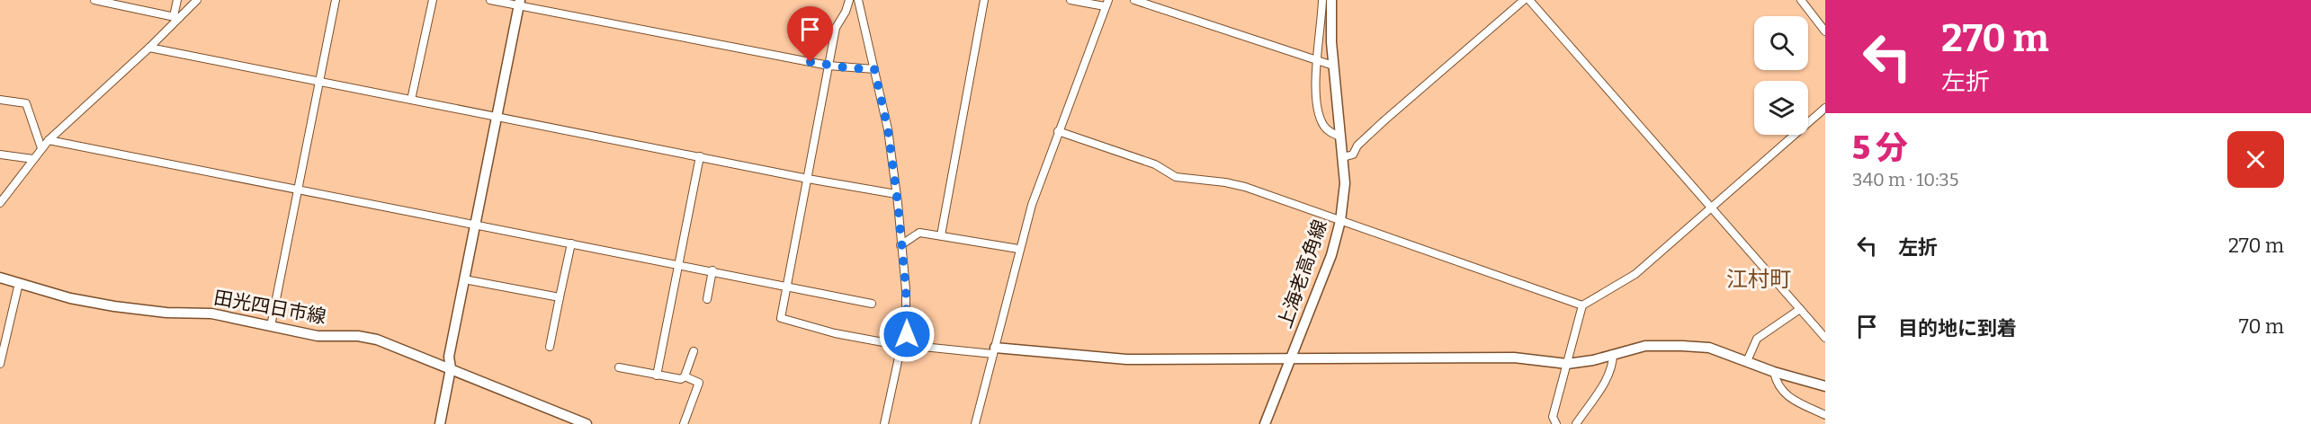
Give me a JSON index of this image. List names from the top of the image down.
{
  "streets": {
    "street": ["上海老高角線", "田光四日市線"]
  },
  "districts": ["江村町"],
  "page": {
    "turn": ["270 m", "左折"],
    "heading": ["5 分", "340 m · 10:35"],
    "list": [
      {
        "name": "左折",
        "value": "270 m"
      },
      {
        "name": "目的地に到着",
        "value": "70 m"
      }
    ]
  }
}
